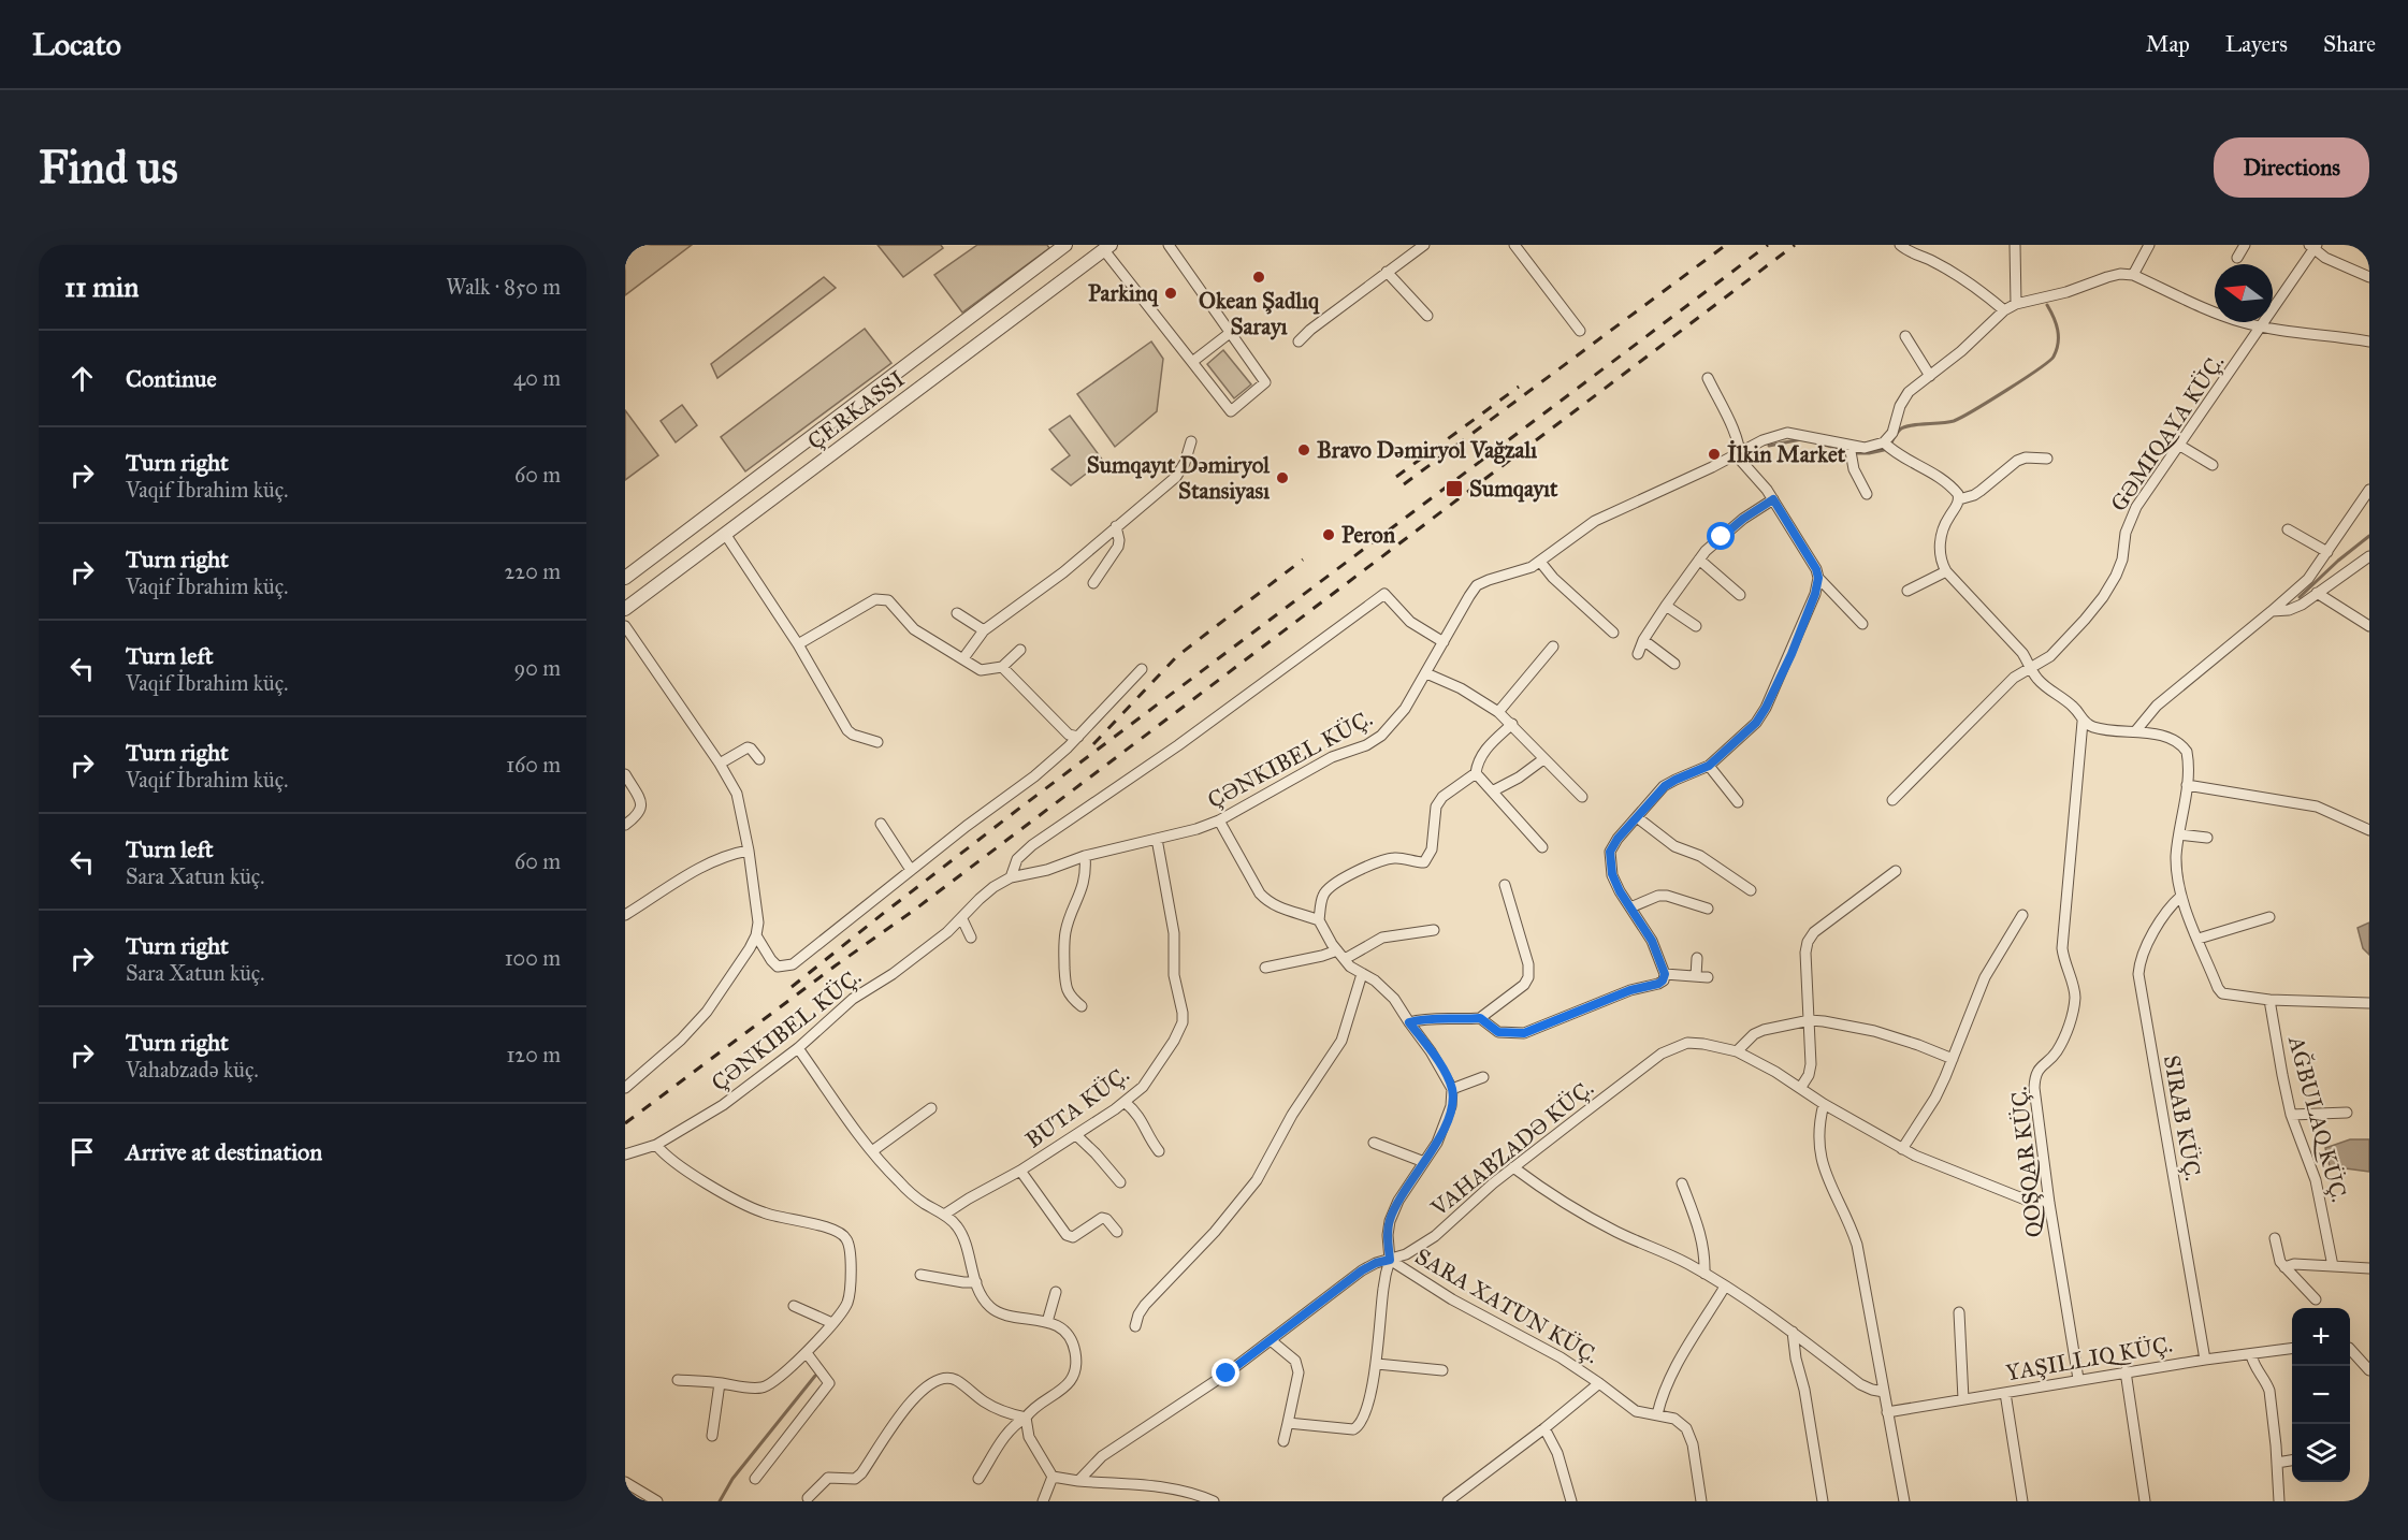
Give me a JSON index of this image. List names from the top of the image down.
{
  "streets": {
    "street": [
      "GƏMIQAYA KÜÇ.",
      "ÇƏNKIBEL KÜÇ.",
      "BUTA KÜÇ.",
      "SIRAB KÜÇ.",
      "AĞBULAQ KÜÇ.",
      "VAHABZADƏ KÜÇ.",
      "QOŞQAR KÜÇ.",
      "SARA XATUN KÜÇ."
    ]
  },
  "crossings": [
    ["ÇƏNKIBEL KÜÇ.", "BUTA KÜÇ."],
    ["VAHABZADƏ KÜÇ.", "QOŞQAR KÜÇ."],
    ["VAHABZADƏ KÜÇ.", "SARA XATUN KÜÇ."]
  ],
  "places": {
    "other": [
      "Okean Şadlıq Sarayı",
      "Parkinq",
      "Bravo Dəmiryol Vağzalı",
      "İlkin Market",
      "Sumqayıt Dəmiryol Stansiyası",
      "Peron"
    ],
    "transit": ["Sumqayıt"]
  },
  "north": "left",
  "page": {
    "header": "Locato",
    "nav": ["Map", "Layers", "Share"],
    "buttons": "Directions",
    "title": "Find us",
    "heading": ["11 min", "Walk · 850 m"],
    "list": [
      ["Continue", "40 m"],
      ["Turn right", "Vaqif İbrahim küç.", "60 m"],
      ["Turn right", "Vaqif İbrahim küç.", "220 m"],
      ["Turn left", "Vaqif İbrahim küç.", "90 m"],
      ["Turn right", "Vaqif İbrahim küç.", "160 m"],
      ["Turn left", "Sara Xatun küç.", "60 m"],
      ["Turn right", "Sara Xatun küç.", "100 m"],
      ["Turn right", "Vahabzadə küç.", "120 m"],
      "Arrive at destination"
    ],
    "map_buttons": ["+", "−"]
  }
}
